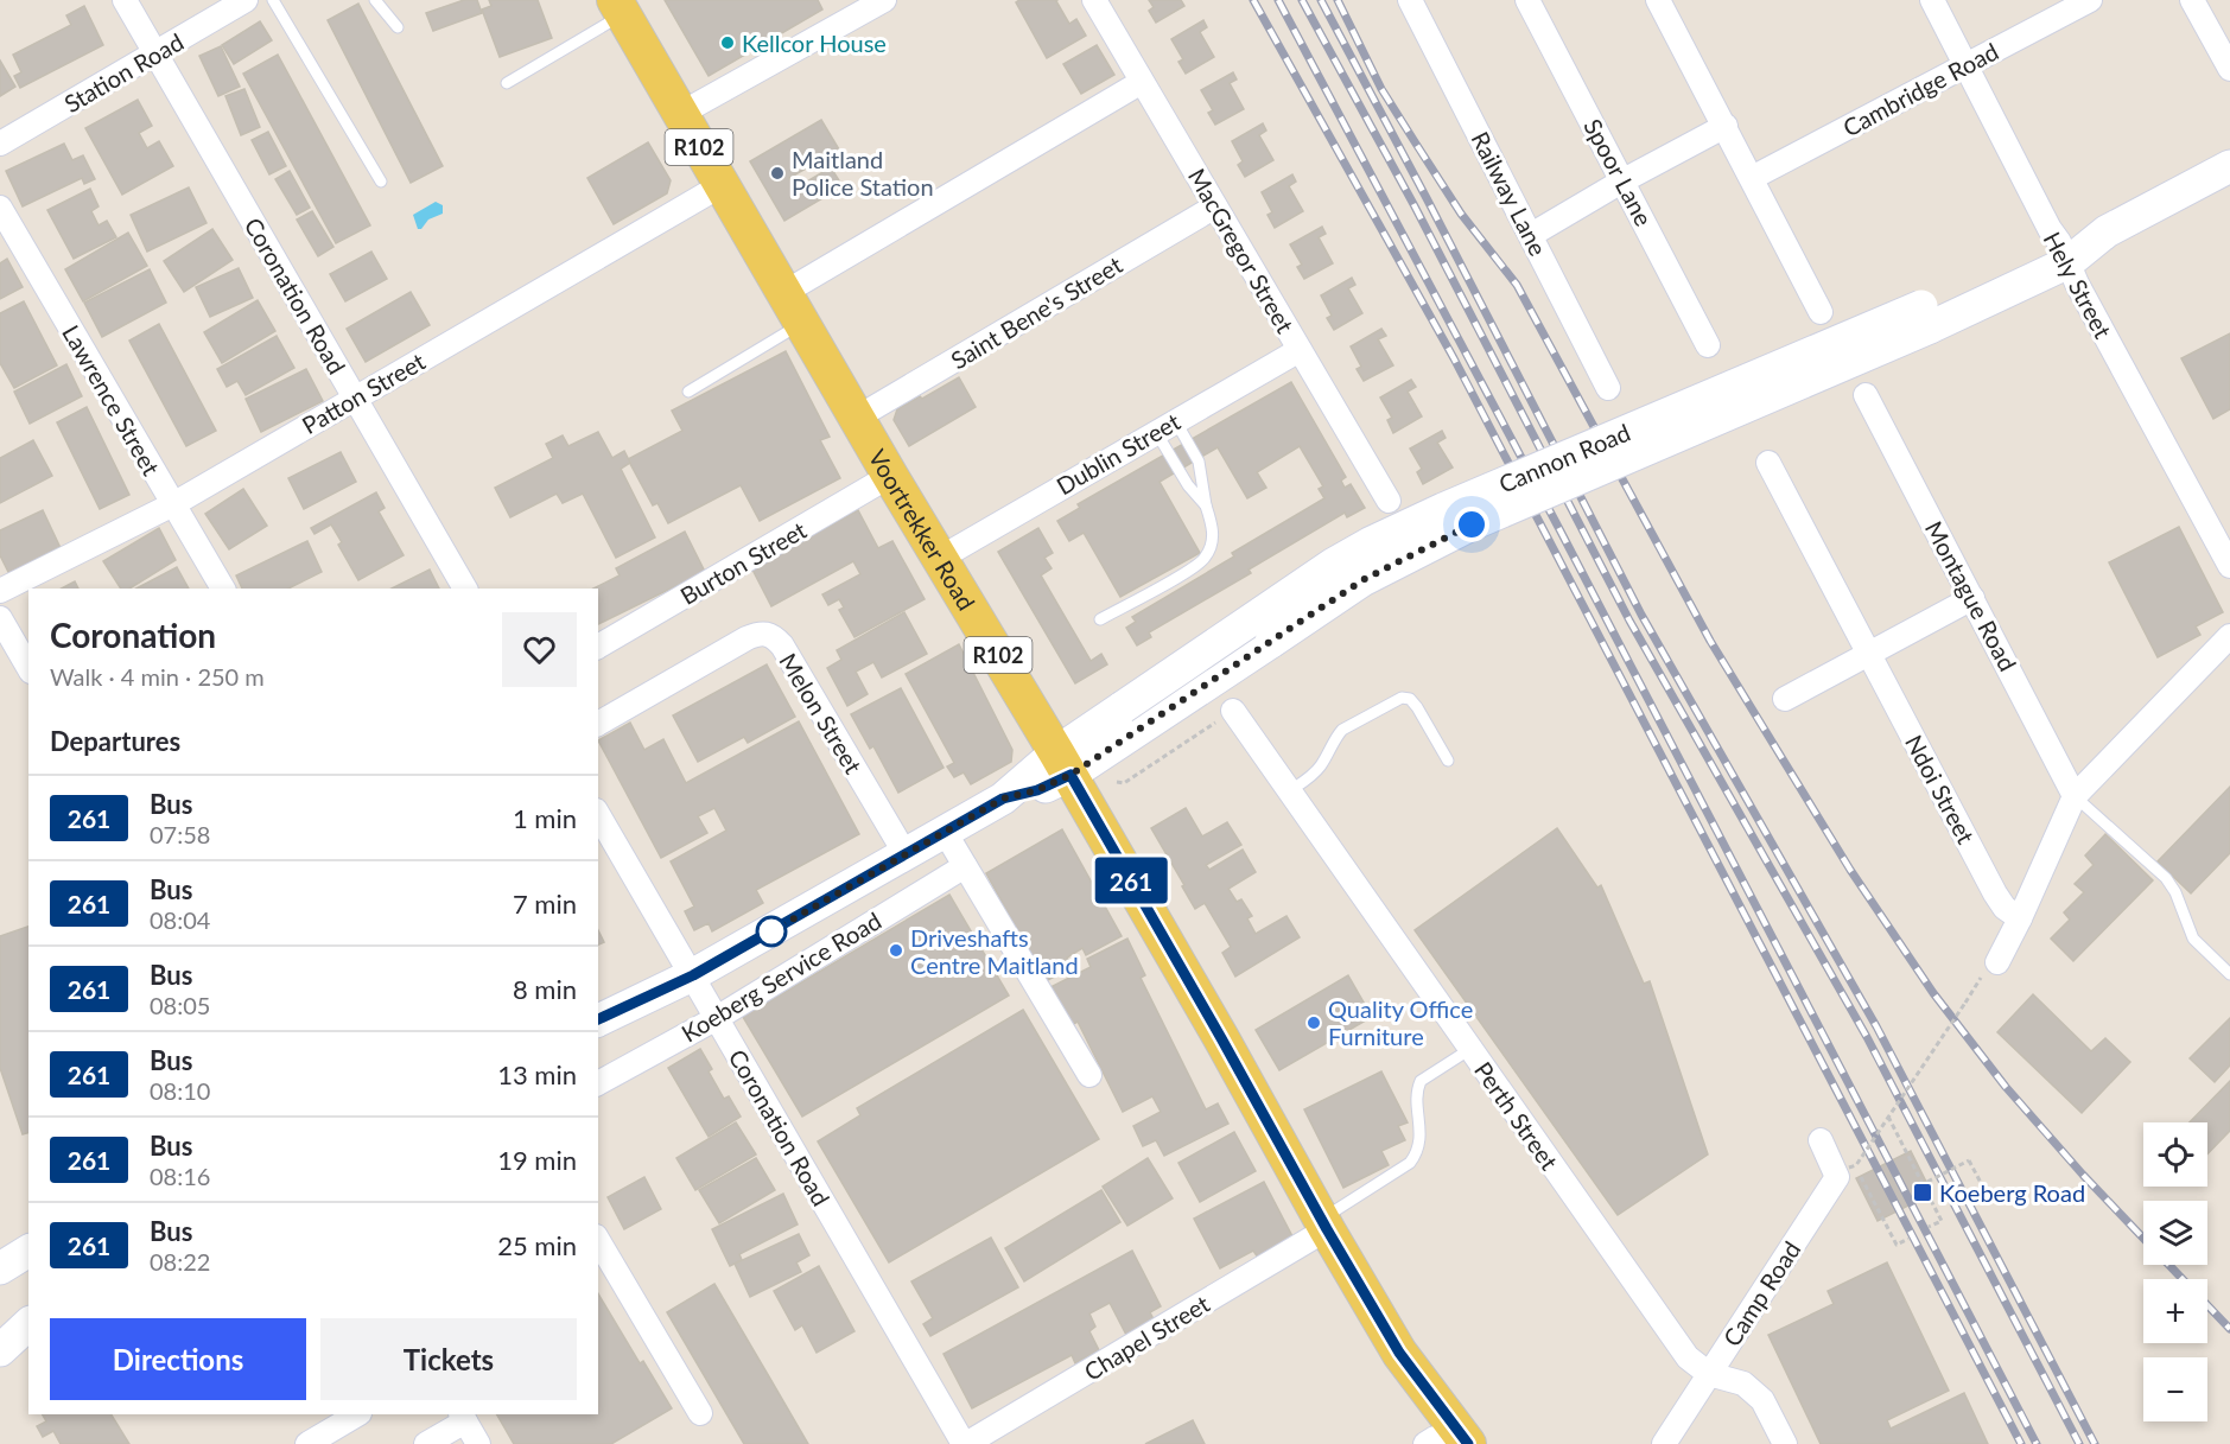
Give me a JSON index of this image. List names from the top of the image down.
{
  "streets": {
    "main road": ["R102", "Cannon Road", "Voortrekker Road"],
    "street": [
      "Station Road",
      "Cambridge Road",
      "Spoor Lane",
      "Railway Lane",
      "MacGregor Street",
      "Hely Street",
      "Coronation Road",
      "Saint Bene's Street",
      "Patton Street",
      "Lawrence Street",
      "Dublin Street",
      "Burton Street",
      "Montague Road",
      "Melon Street",
      "Ndoi Street",
      "Koeberg Service Road",
      "Perth Street",
      "Camp Road",
      "Chapel Street"
    ]
  },
  "crossings": [
    ["Station Road", "Coronation Road"],
    ["Cambridge Road", "Hely Street"],
    ["MacGregor Street", "Saint Bene's Street"],
    ["MacGregor Street", "Dublin Street"],
    ["Hely Street", "Cannon Road"],
    ["Coronation Road", "Patton Street"],
    ["Coronation Road", "Koeberg Service Road"],
    ["Coronation Road", "Chapel Street"],
    ["Saint Bene's Street", "Voortrekker Road"],
    ["Patton Street", "Lawrence Street"],
    ["Patton Street", "Voortrekker Road"],
    ["Dublin Street", "Voortrekker Road"],
    ["Cannon Road", "Voortrekker Road"],
    ["Voortrekker Road", "Burton Street"],
    ["Voortrekker Road", "Chapel Street"],
    ["Perth Street", "Camp Road"]
  ],
  "places": {
    "other": [
      "Kellcor House",
      "Maitland Police Station",
      "Driveshafts Centre Maitland",
      "Quality Office Furniture"
    ],
    "transit": ["Koeberg Road"]
  },
  "lines": ["bus line 261"],
  "page": {
    "on_map": "261",
    "heading": [
      ["Coronation", "Walk · 4 min · 250 m"],
      "Departures"
    ],
    "list": [
      {
        "mark": "261",
        "name": "Bus",
        "note": "07:58",
        "value": "1 min"
      },
      {
        "mark": "261",
        "name": "Bus",
        "note": "08:04",
        "value": "7 min"
      },
      {
        "mark": "261",
        "name": "Bus",
        "note": "08:05",
        "value": "8 min"
      },
      {
        "mark": "261",
        "name": "Bus",
        "note": "08:10",
        "value": "13 min"
      },
      {
        "mark": "261",
        "name": "Bus",
        "note": "08:16",
        "value": "19 min"
      },
      {
        "mark": "261",
        "name": "Bus",
        "note": "08:22",
        "value": "25 min"
      }
    ],
    "map_buttons": ["+", "−"],
    "buttons": ["Directions", "Tickets"]
  }
}
